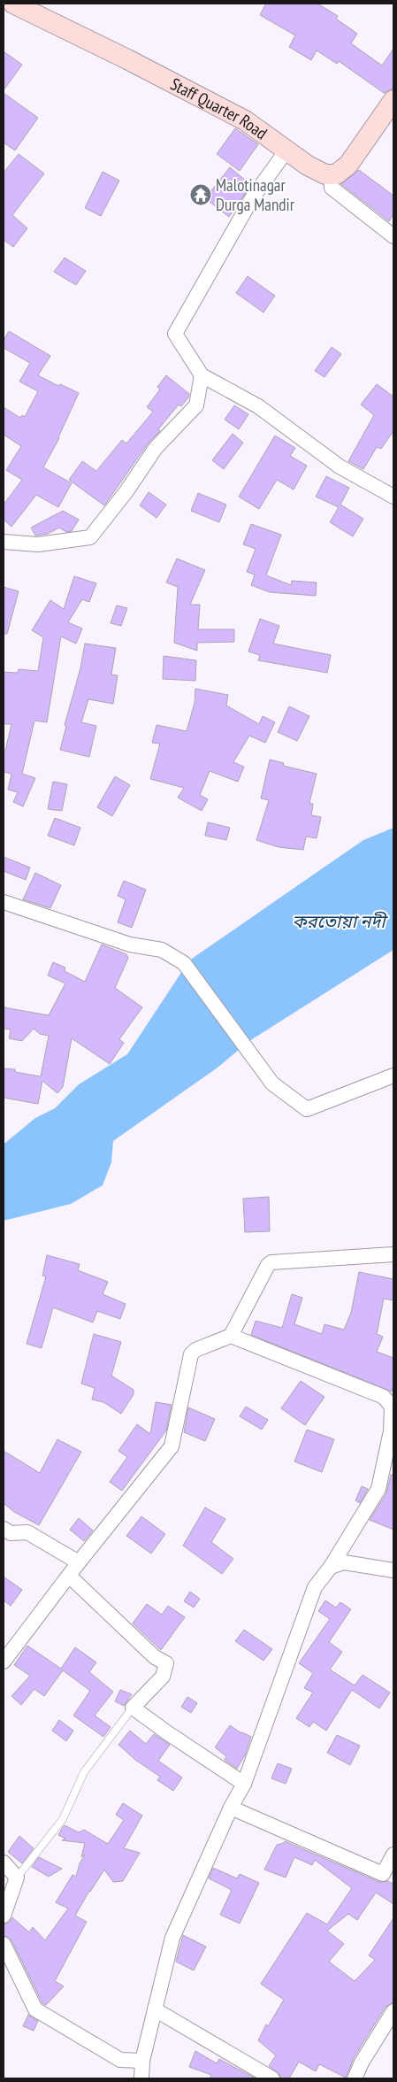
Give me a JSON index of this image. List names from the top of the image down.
{
  "streets": {
    "street": ["Staff Quarter Road"]
  },
  "water": ["করতোয়া নদী"],
  "places": {
    "temple": ["Malotinagar Durga Mandir"]
  }
}
